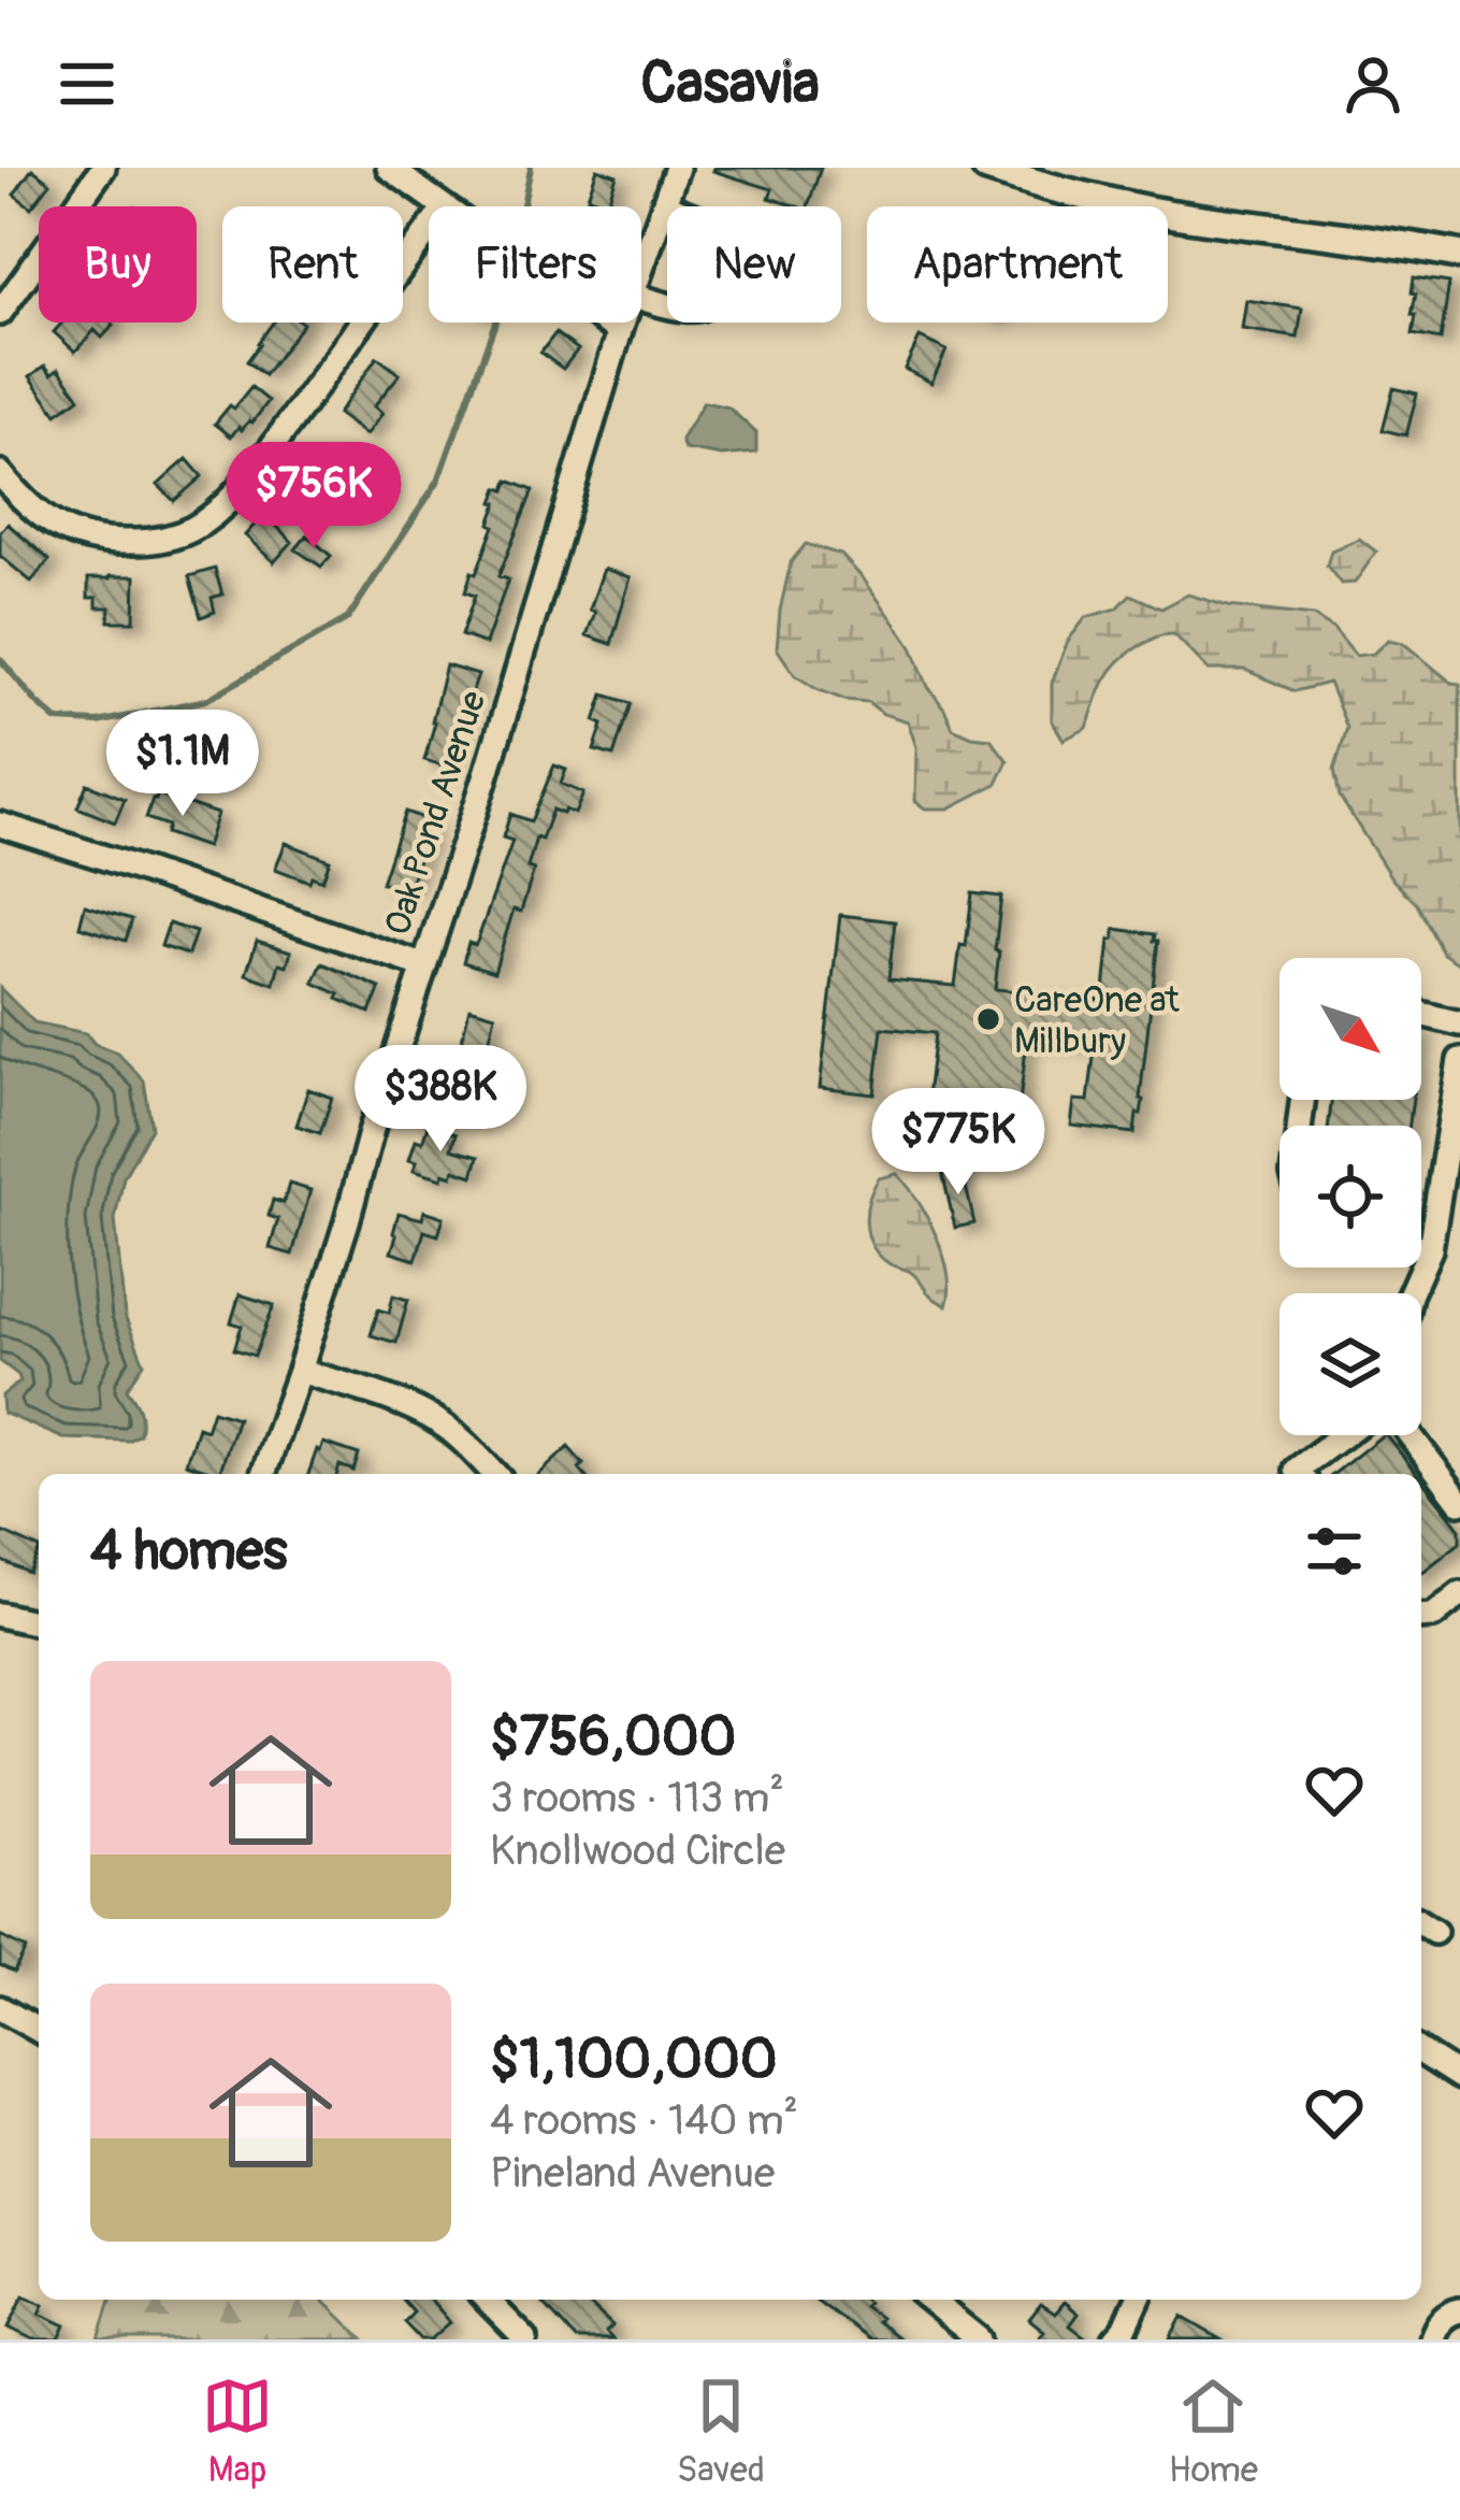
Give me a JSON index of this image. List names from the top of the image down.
{
  "streets": {
    "street": ["Oak Pond Avenue"]
  },
  "places": ["CareOne at Millbury"],
  "north": "bottom right",
  "page": {
    "header": "Casavia",
    "chip": [
      "Buy",
      "Rent",
      "Filters",
      "New",
      "Apartment"
    ],
    "price": [
      "$756K",
      "$1.1M",
      "$388K",
      "$775K"
    ],
    "heading": "4 homes",
    "list": [
      {
        "name": "$756,000",
        "note": "3 rooms · 113 m² · Knollwood Circle"
      },
      {
        "name": "$1,100,000",
        "note": "4 rooms · 140 m² · Pineland Avenue"
      }
    ],
    "tabs": ["Map", "Saved", "Home"]
  }
}
